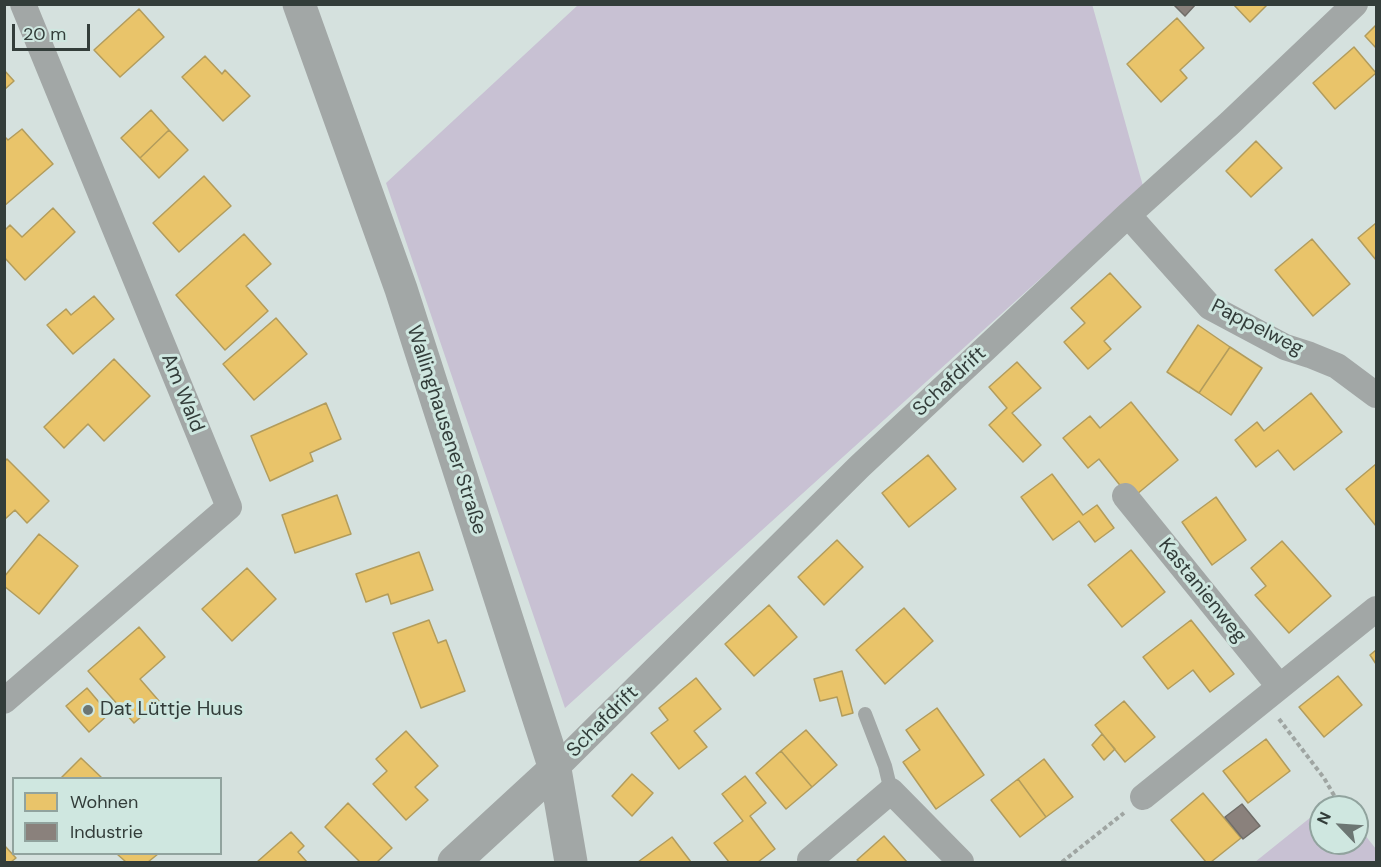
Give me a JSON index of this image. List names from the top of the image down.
{
  "streets": {
    "street": [
      "Pappelweg",
      "Schafdrift",
      "Am Wald",
      "Wallinghausener Straße",
      "Kastanienweg"
    ]
  },
  "crossings": [
    ["Pappelweg", "Schafdrift"],
    ["Schafdrift", "Wallinghausener Straße"]
  ],
  "places": ["Dat Lüttje Huus"],
  "legend": ["Wohnen", "Industrie"],
  "scale_bar": "20 m",
  "north": "top left"
}
